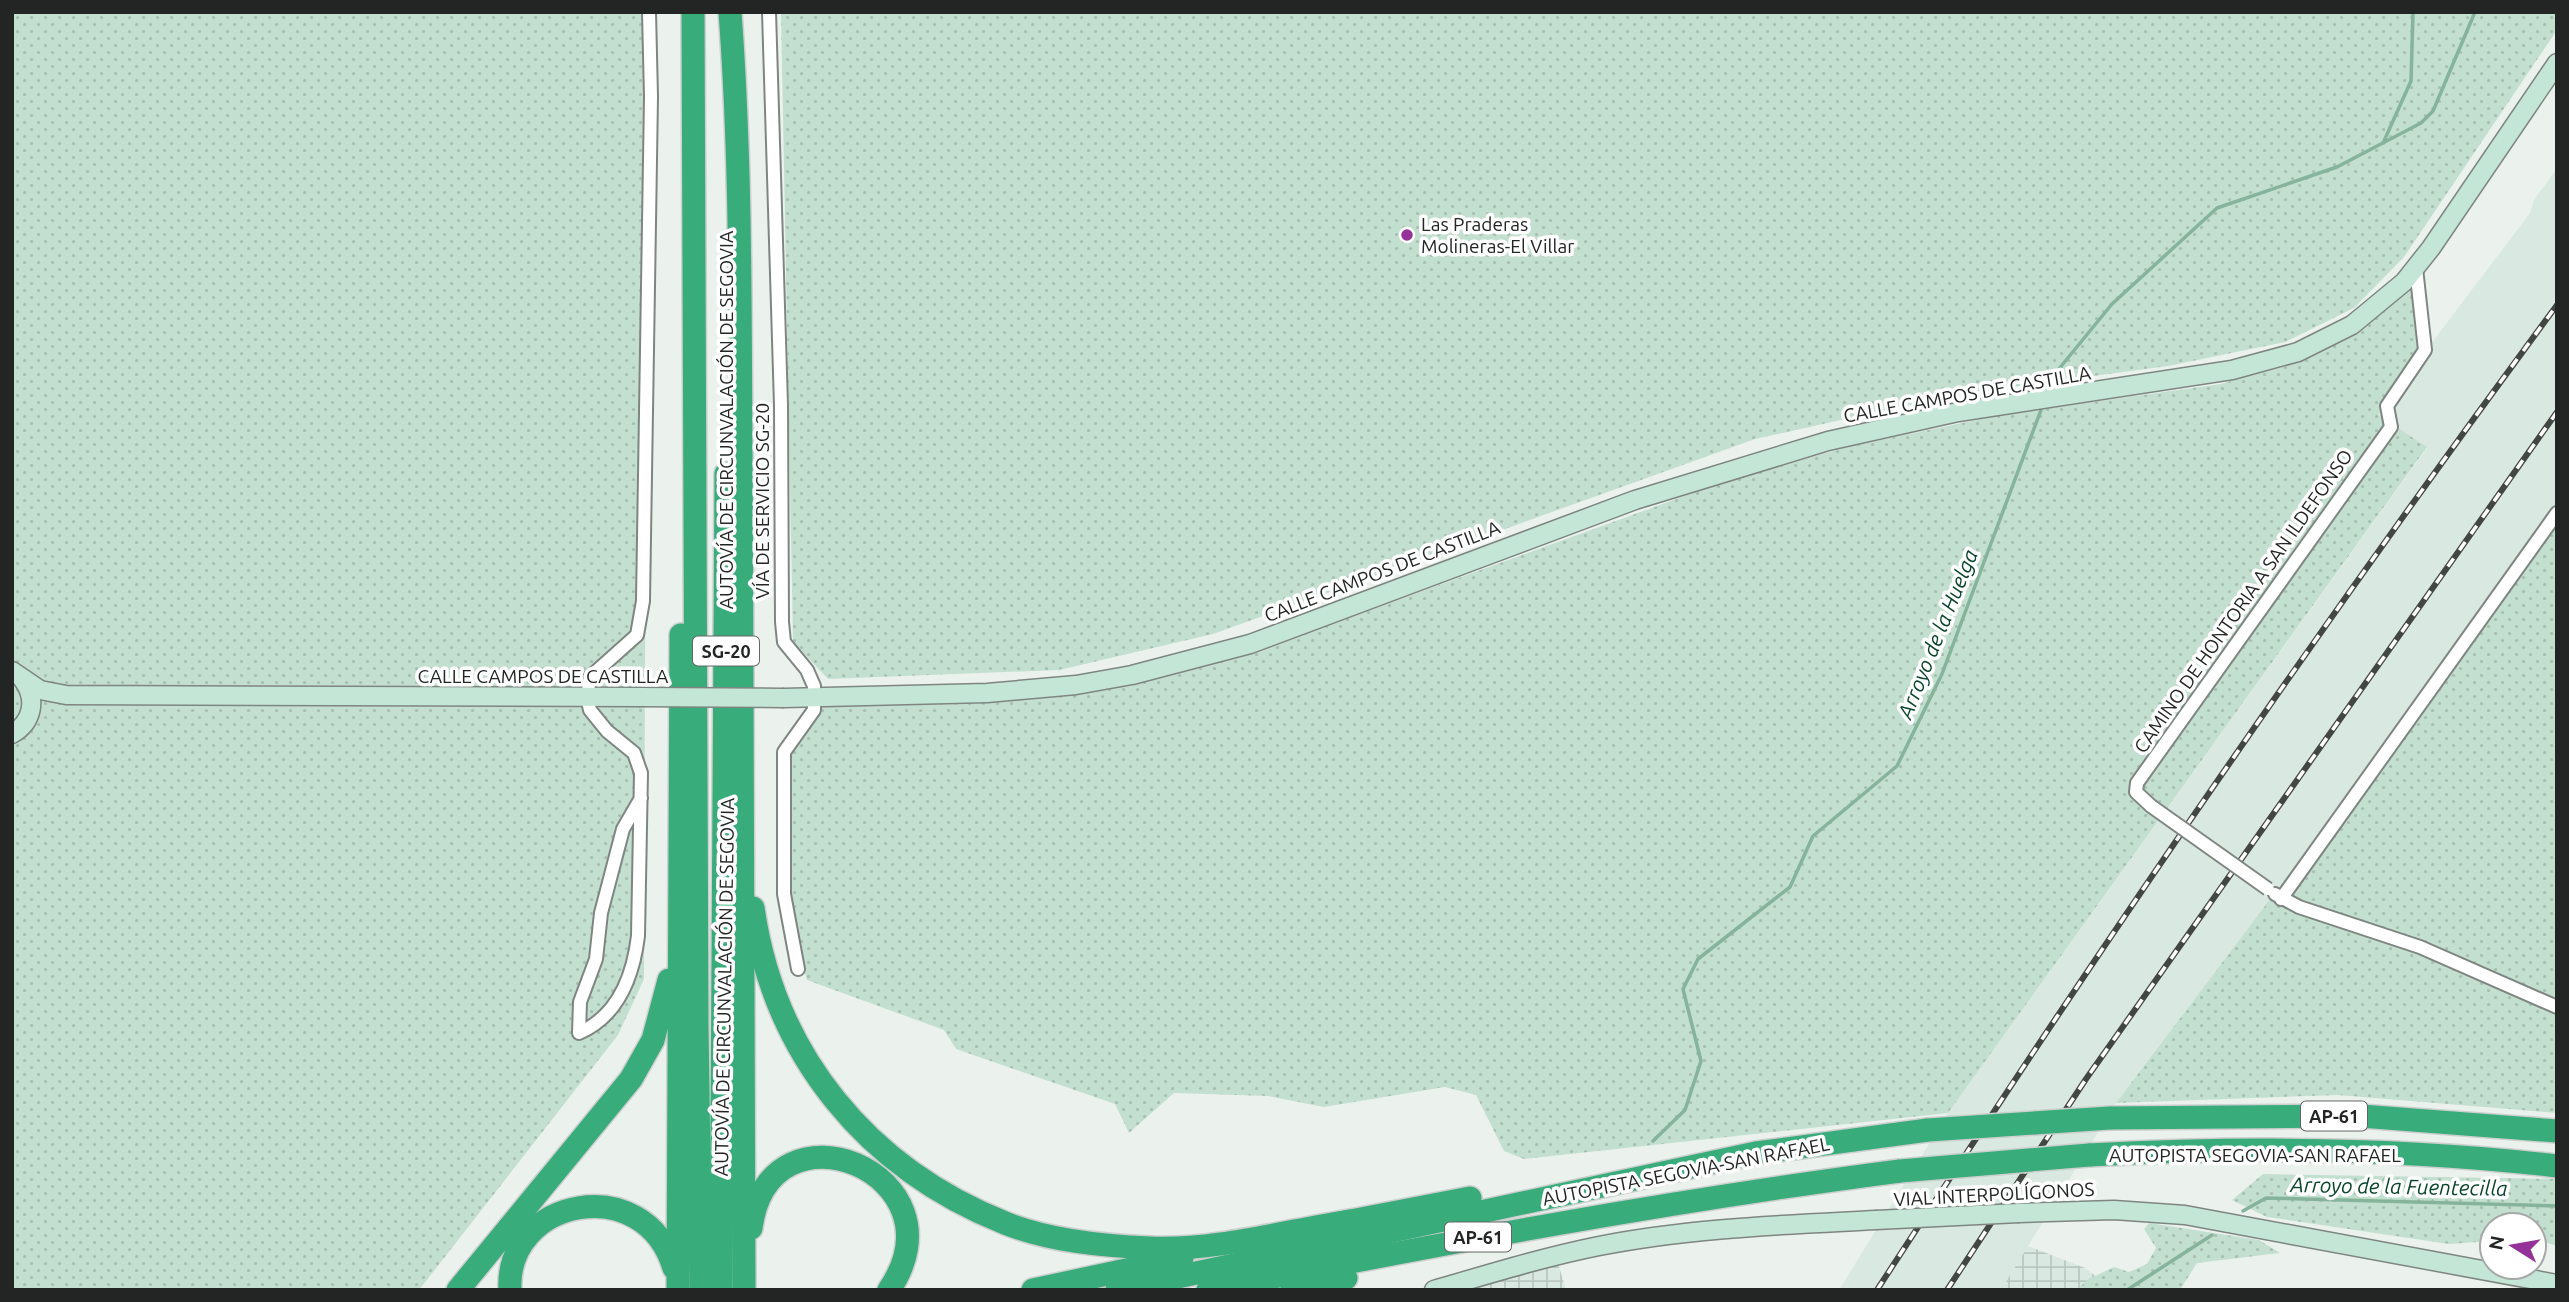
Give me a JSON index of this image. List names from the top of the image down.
{
  "streets": {
    "highway": [
      "AUTOVÍA DE CIRCUNVALACIÓN DE SEGOVIA",
      "SG-20",
      "AP-61",
      "AUTOPISTA SEGOVIA-SAN RAFAEL"
    ],
    "main road": ["CALLE CAMPOS DE CASTILLA", "VIAL INTERPOLÍGONOS"],
    "street": ["VÍA DE SERVICIO SG-20", "CAMINO DE HONTORIA A SAN ILDEFONSO"]
  },
  "crossings": [
    ["CALLE CAMPOS DE CASTILLA", "VÍA DE SERVICIO SG-20"],
    ["CALLE CAMPOS DE CASTILLA", "CAMINO DE HONTORIA A SAN ILDEFONSO"]
  ],
  "water": ["Arroyo de la Huelga", "Arroyo de la Fuentecilla"],
  "places": ["Las Praderas Molineras-El Villar"],
  "north": "left"
}
